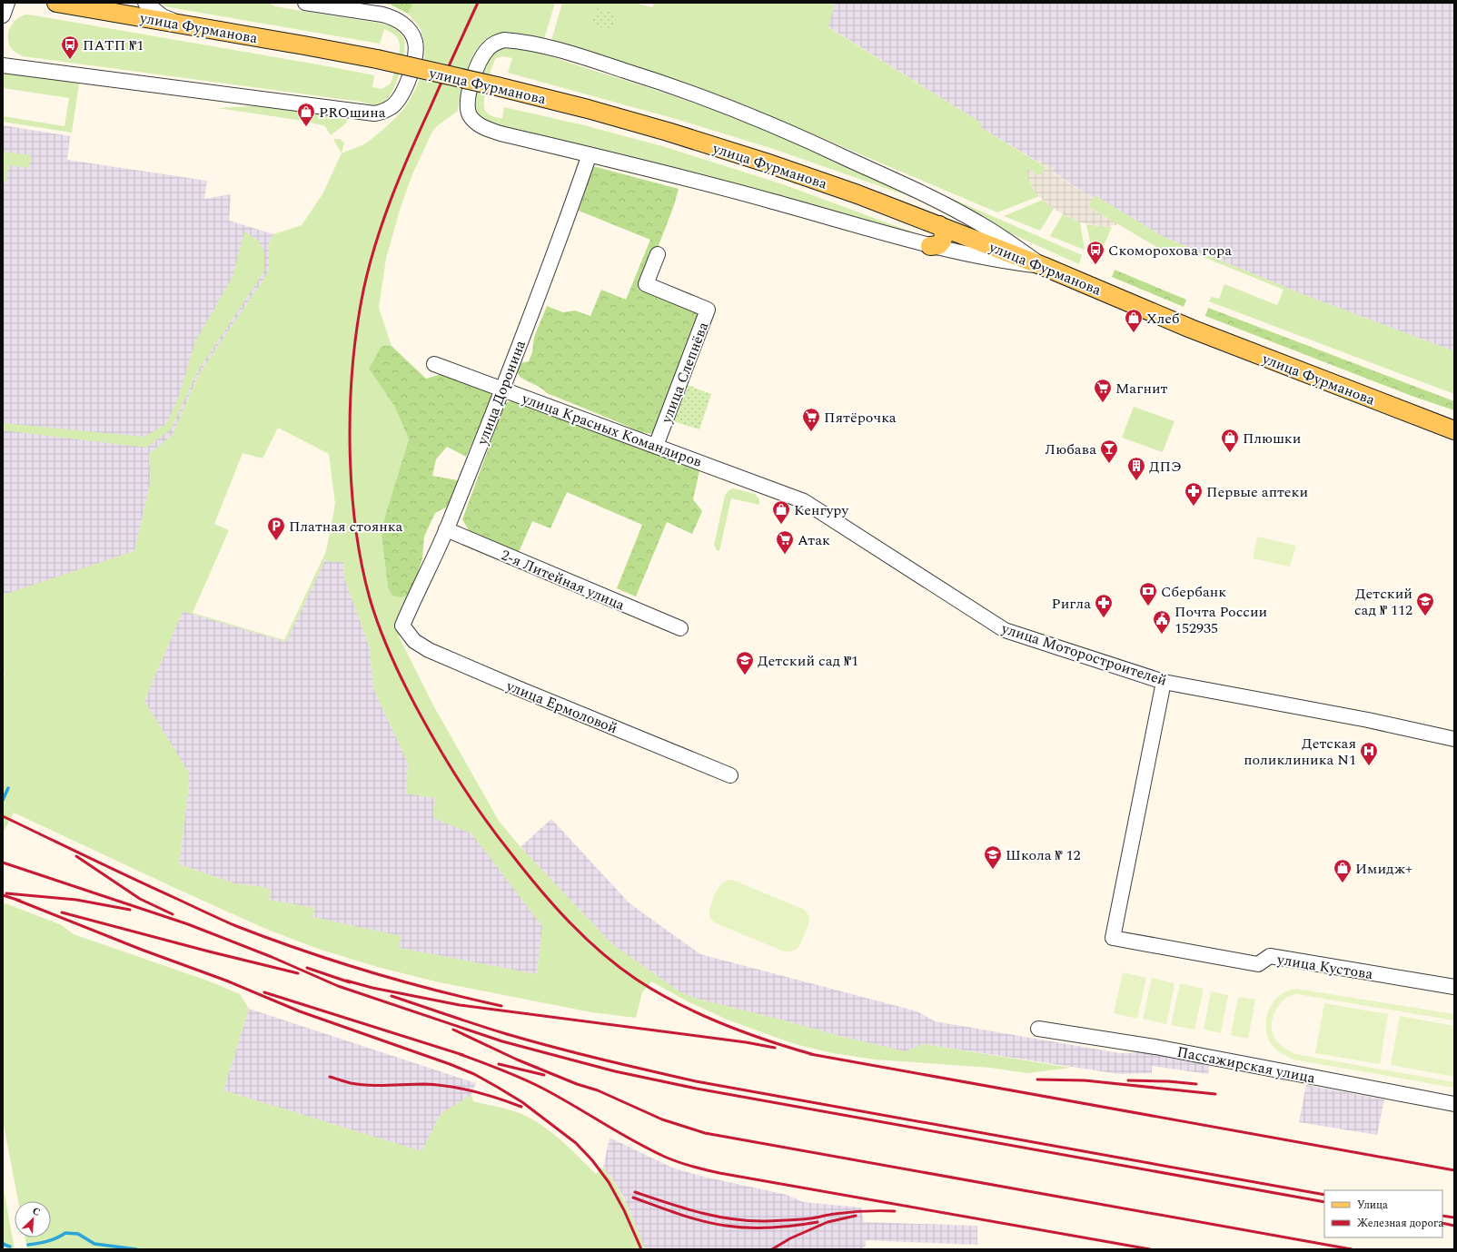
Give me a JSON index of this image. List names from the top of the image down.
{
  "streets": {
    "main road": ["улица Фурманова"],
    "street": [
      "улица Слепнёва",
      "улица Доронина",
      "улица Красных Командиров",
      "2-я Литейная улица",
      "улица Моторостроителей",
      "улица Ермоловой",
      "улица Кустова",
      "Пассажирская улица"
    ]
  },
  "crossings": [
    ["улица Слепнёва", "улица Красных Командиров"],
    ["улица Доронина", "улица Красных Командиров"],
    ["улица Доронина", "2-я Литейная улица"],
    ["улица Доронина", "улица Ермоловой"],
    ["улица Красных Командиров", "улица Моторостроителей"],
    ["улица Моторостроителей", "улица Кустова"]
  ],
  "places": {
    "bus stop": ["ПАТП №1", "Скоморохова гора"],
    "shop": [
      "PROшина",
      "Хлеб",
      "Плюшки",
      "Кенгуру",
      "Имидж+"
    ],
    "supermarket": ["Магнит", "Пятёрочка", "Атак"],
    "bar": ["Любава"],
    "building": ["ДПЭ"],
    "pharmacy": ["Первые аптеки", "Ригла"],
    "parking": ["Платная стоянка"],
    "bank": ["Сбербанк"],
    "school or university": ["Детский сад № 112", "Детский сад №1", "Школа № 12"],
    "public building": ["Почта России 152935"],
    "hospital": ["Детская поликлиника N1"]
  },
  "legend": ["Улица", "Железная дорога"],
  "north": "top right"
}
